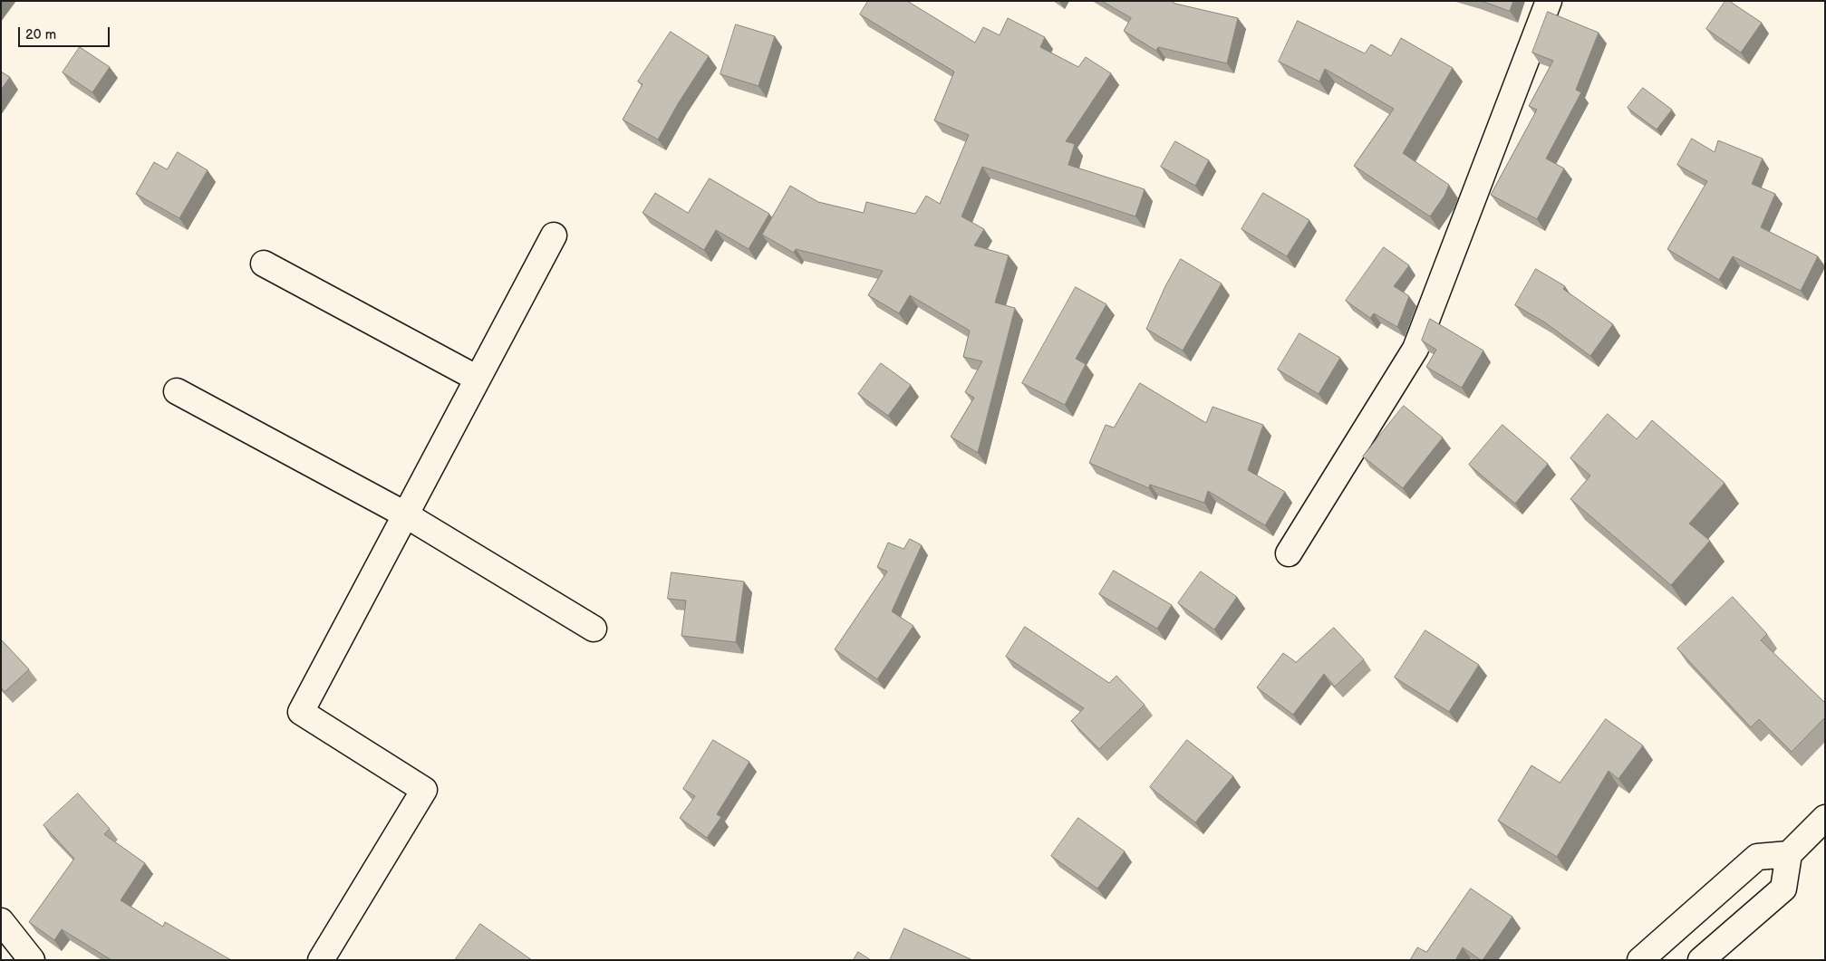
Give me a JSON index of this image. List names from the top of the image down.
{
  "scale_bar": "20 m"
}
